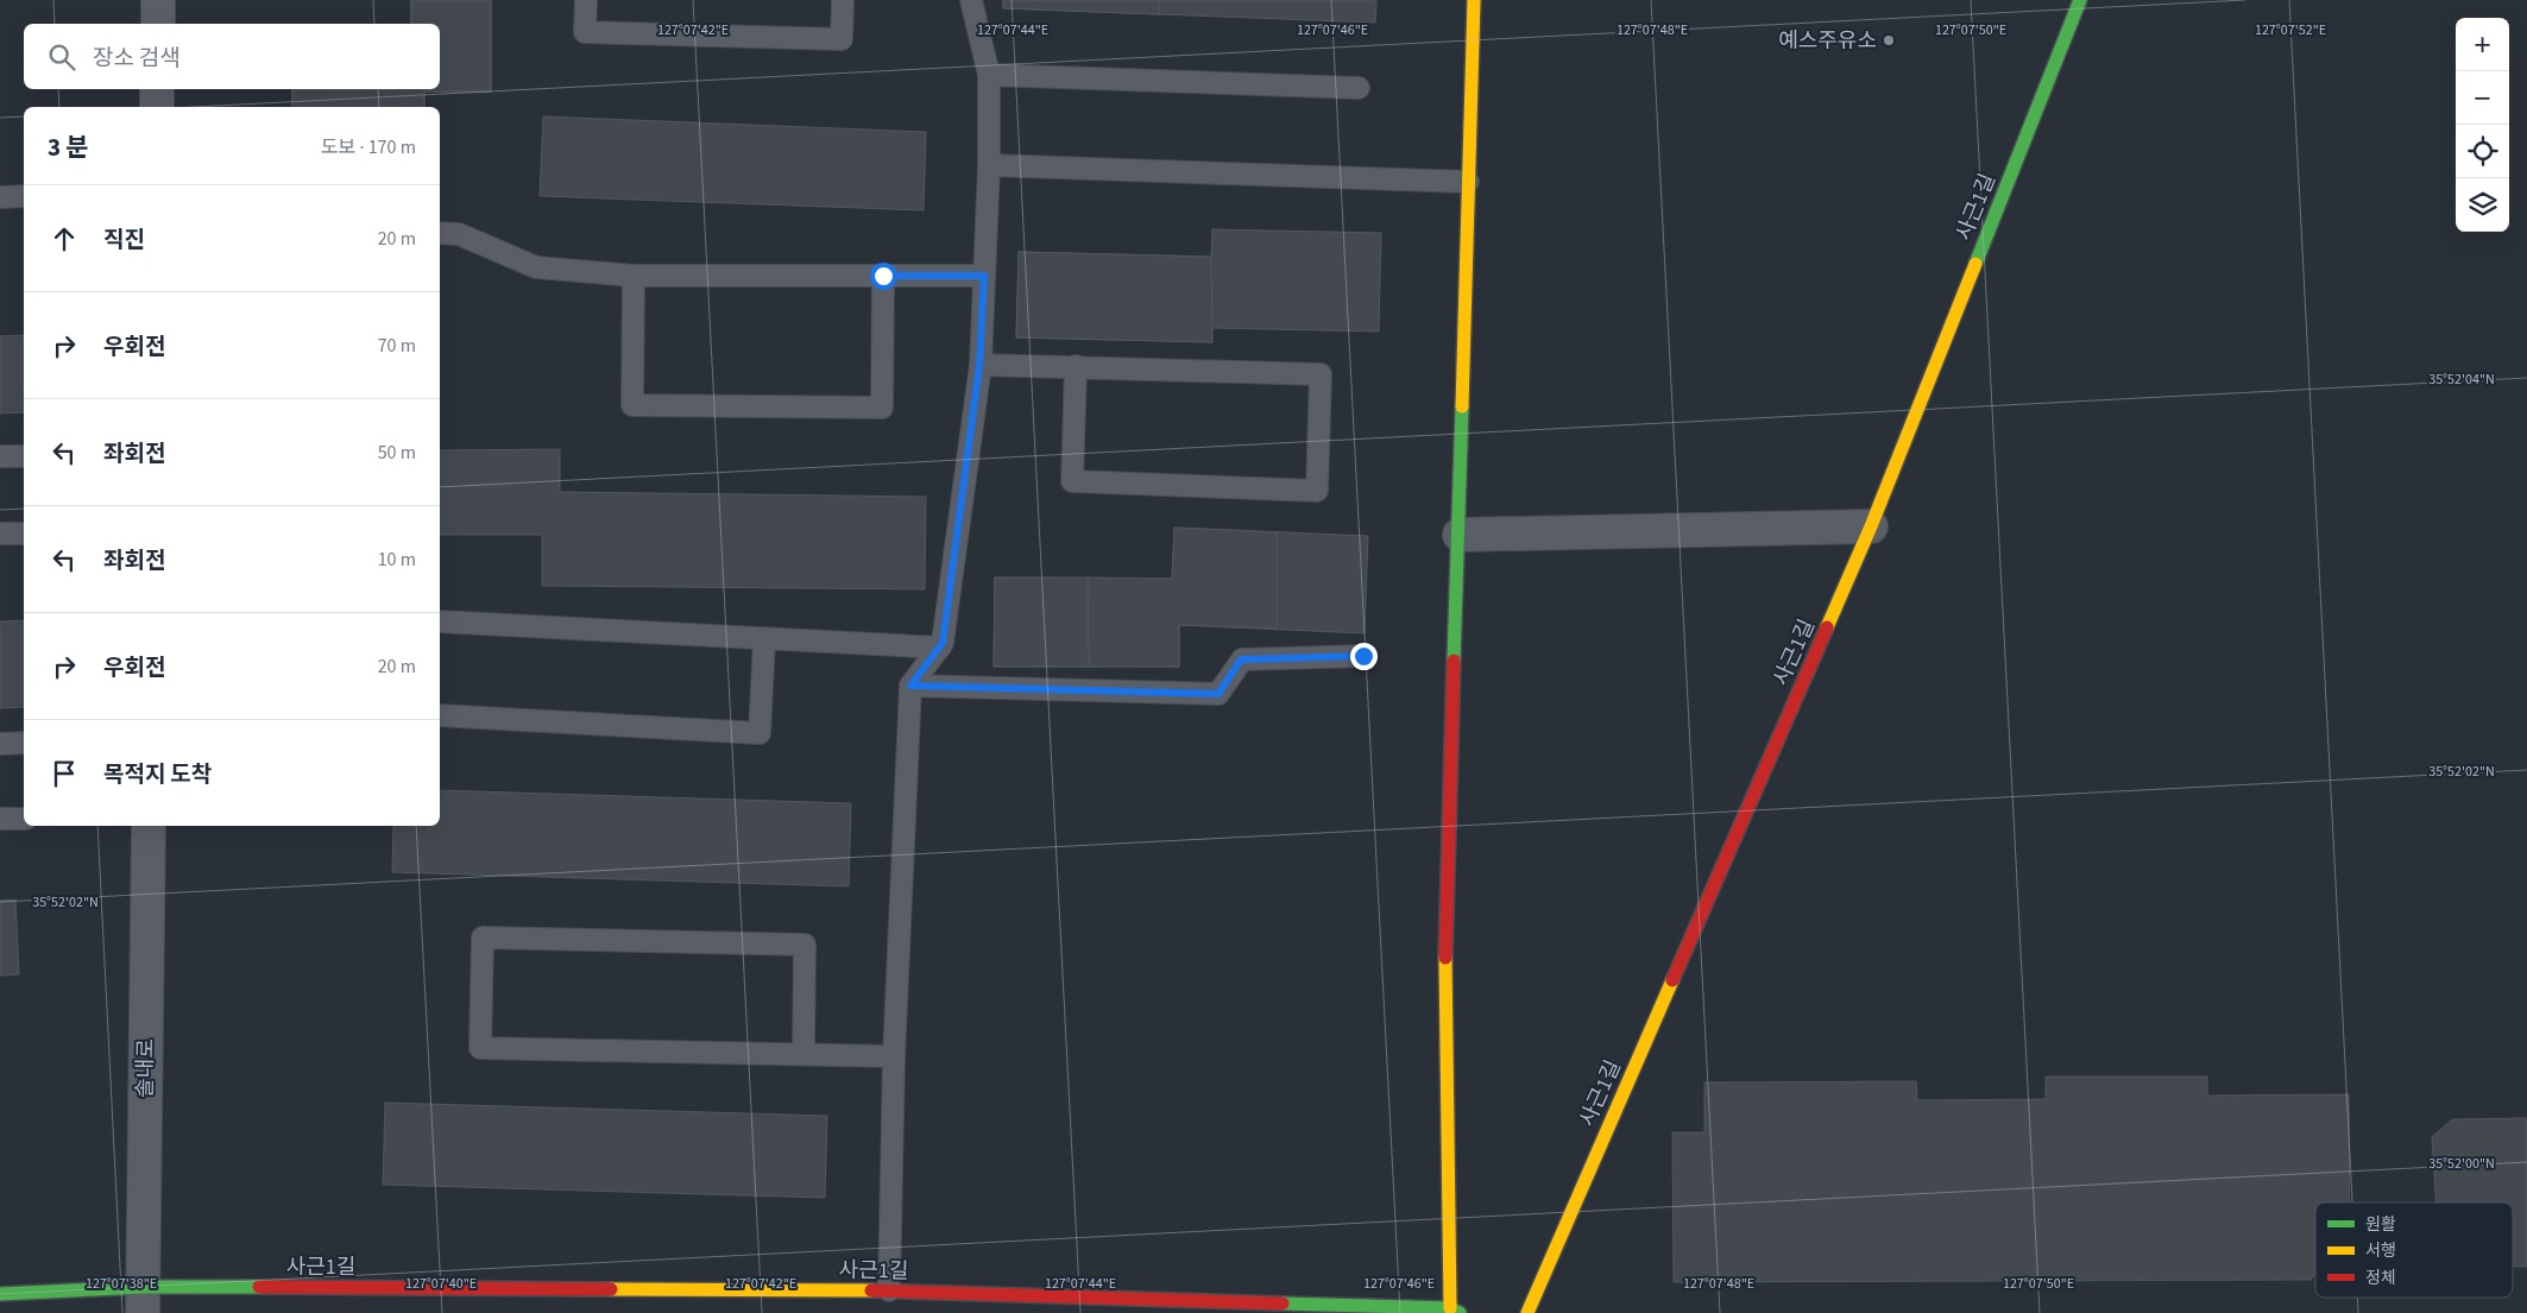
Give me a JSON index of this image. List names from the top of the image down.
{
  "streets": {
    "street": ["사근1길", "솔내로"]
  },
  "crossings": [
    ["사근1길", "솔내로"]
  ],
  "places": ["예스주유소"],
  "legend": ["원활", "서행", "정체"],
  "page": {
    "map_buttons": ["+", "−"],
    "search": "장소 검색",
    "heading": ["3 분", "도보 · 170 m"],
    "list": [
      ["직진", "20 m"],
      ["우회전", "70 m"],
      ["좌회전", "50 m"],
      ["좌회전", "10 m"],
      ["우회전", "20 m"],
      "목적지 도착"
    ]
  },
  "coordinates": [
    "127°07'42\"E",
    "127°07'44\"E",
    "127°07'46\"E",
    "127°07'48\"E",
    "127°07'50\"E",
    "127°07'52\"E",
    "35°52'04\"N",
    "35°52'02\"N",
    "35°52'00\"N",
    "127°07'38\"E",
    "127°07'40\"E"
  ]
}
